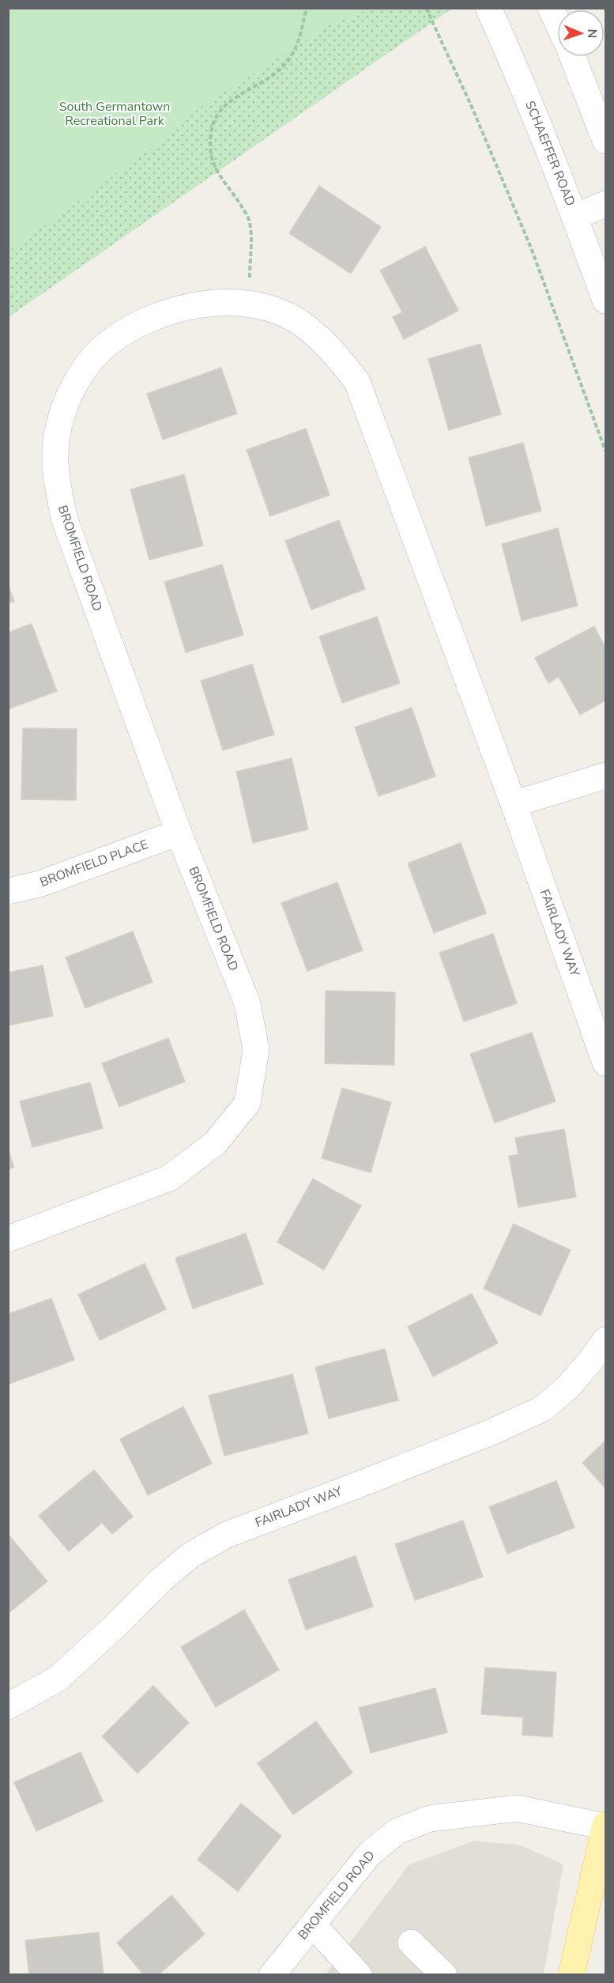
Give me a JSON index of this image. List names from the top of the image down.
{
  "streets": {
    "street": [
      "SCHAEFFER ROAD",
      "BROMFIELD ROAD",
      "BROMFIELD PLACE",
      "FAIRLADY WAY"
    ]
  },
  "crossings": [
    ["BROMFIELD ROAD", "BROMFIELD PLACE"],
    ["BROMFIELD ROAD", "FAIRLADY WAY"]
  ],
  "parks": ["South Germantown Recreational Park"],
  "north": "right"
}
